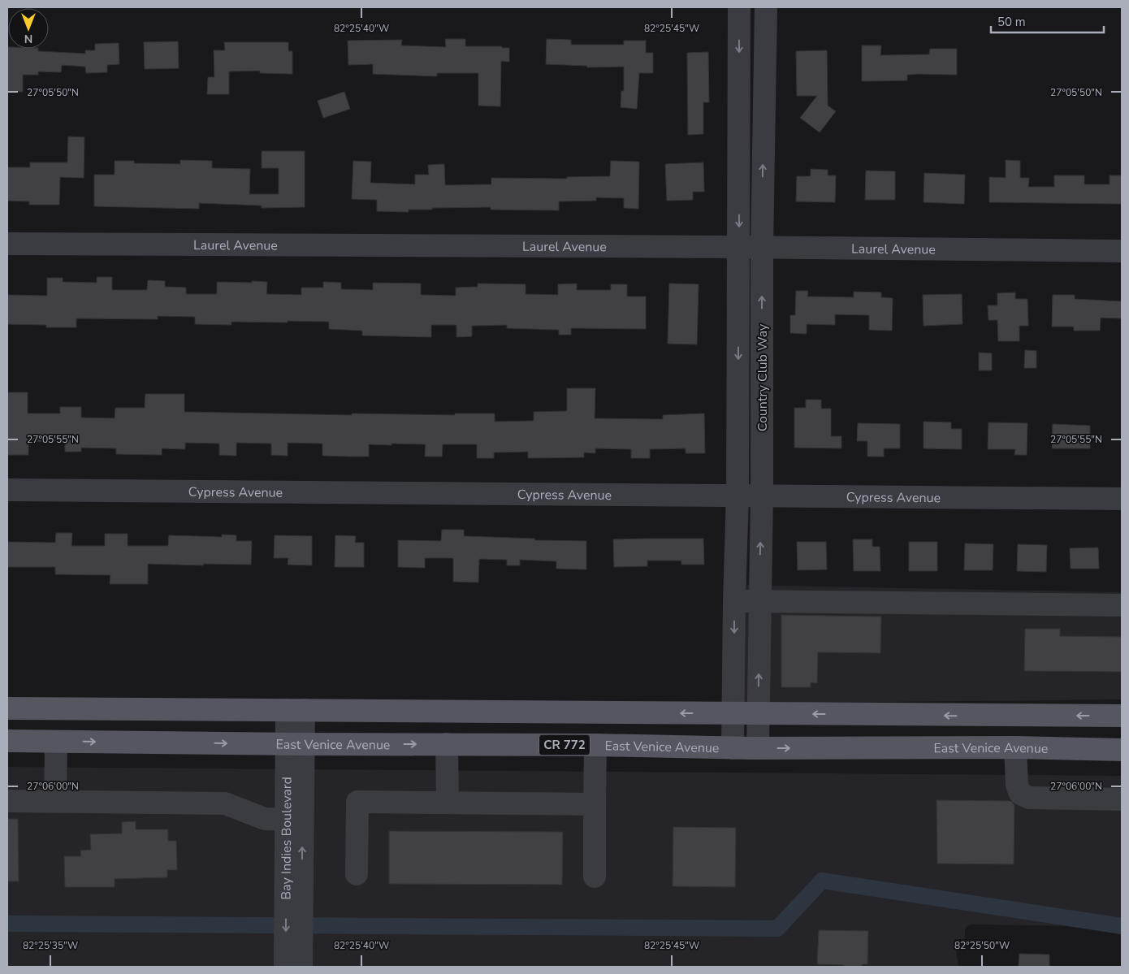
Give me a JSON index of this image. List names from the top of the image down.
{
  "streets": {
    "main road": ["East Venice Avenue", "CR 772"],
    "street": [
      "Laurel Avenue",
      "Country Club Way",
      "Cypress Avenue",
      "Bay Indies Boulevard"
    ]
  },
  "crossings": [
    ["Laurel Avenue", "Country Club Way"],
    ["Country Club Way", "Cypress Avenue"],
    ["Country Club Way", "East Venice Avenue"],
    ["East Venice Avenue", "Bay Indies Boulevard"]
  ],
  "scale_bar": "50 m",
  "north": "bottom",
  "coordinates": [
    "82°25'40\"W",
    "82°25'45\"W",
    "27°05'50\"N",
    "27°05'55\"N",
    "27°06'00\"N",
    "82°25'35\"W",
    "82°25'50\"W"
  ]
}
